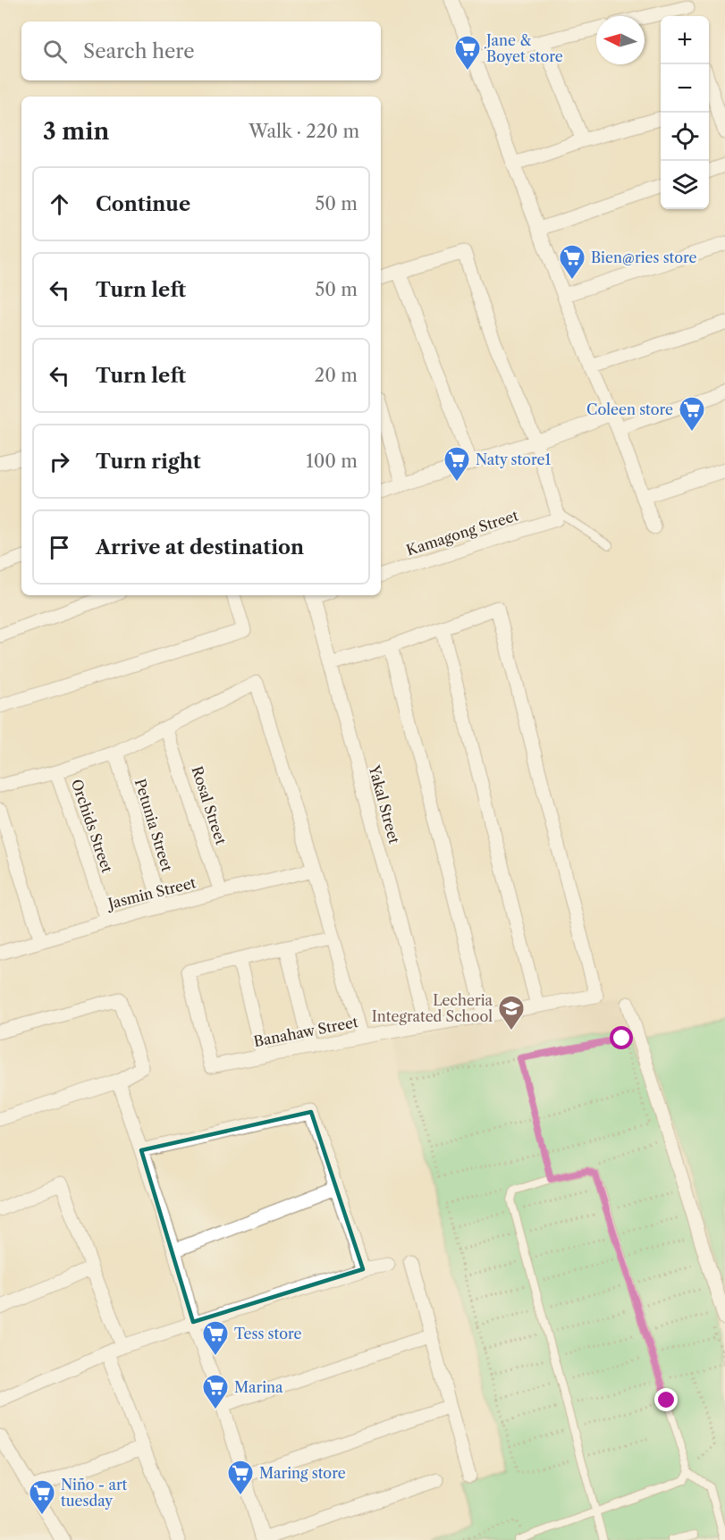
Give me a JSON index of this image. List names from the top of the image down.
{
  "streets": {
    "street": [
      "Kamagong Street",
      "Yakal Street",
      "Rosal Street",
      "Petunia Street",
      "Orchids Street",
      "Jasmin Street",
      "Banahaw Street"
    ]
  },
  "crossings": [
    ["Yakal Street", "Banahaw Street"],
    ["Rosal Street", "Jasmin Street"],
    ["Petunia Street", "Jasmin Street"],
    ["Orchids Street", "Jasmin Street"]
  ],
  "places": {
    "supermarket": [
      "Jane & Boyet store",
      "Bien@ries store",
      "Coleen store",
      "Naty store1",
      "Tess store",
      "Marina",
      "Maring store",
      "Niño - art tuesday"
    ],
    "school or university": ["Lecheria Integrated School"]
  },
  "north": "left",
  "page": {
    "map_buttons": ["+", "−"],
    "search": "Search here",
    "heading": ["3 min", "Walk · 220 m"],
    "list": [
      ["Continue", "50 m"],
      ["Turn left", "50 m"],
      ["Turn left", "20 m"],
      ["Turn right", "100 m"],
      "Arrive at destination"
    ]
  }
}
